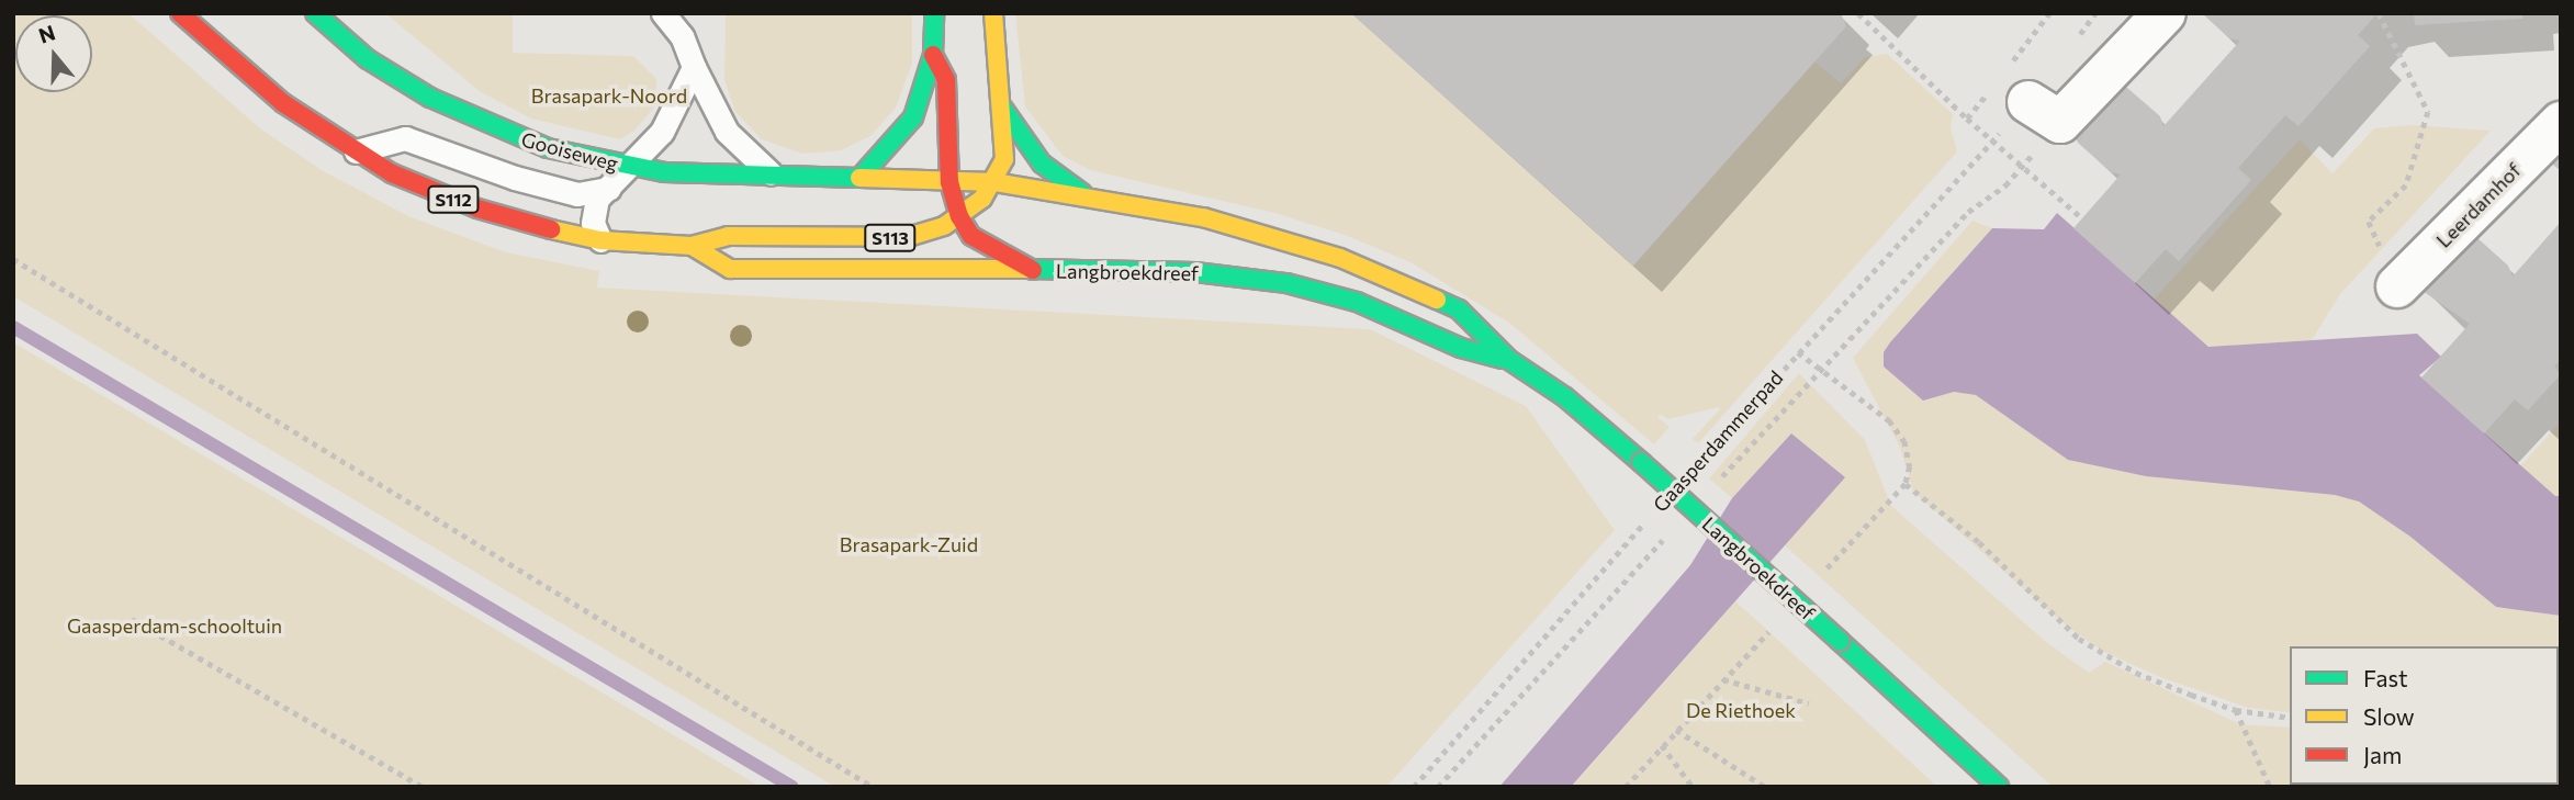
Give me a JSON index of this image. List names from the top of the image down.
{
  "streets": {
    "main road": [
      "Gooiseweg",
      "S112",
      "S113",
      "Langbroekdreef"
    ],
    "street": ["Leerdamhof"],
    "path": ["Gaasperdammerpad"]
  },
  "crossings": [
    ["Gooiseweg", "S112"],
    ["S112", "S113"],
    ["S112", "Langbroekdreef"],
    ["S113", "Langbroekdreef"]
  ],
  "parks": [
    "Brasapark-Noord",
    "Brasapark-Zuid",
    "Gaasperdam-schooltuin",
    "De Riethoek"
  ],
  "legend": ["Fast", "Slow", "Jam"],
  "north": "top"
}
